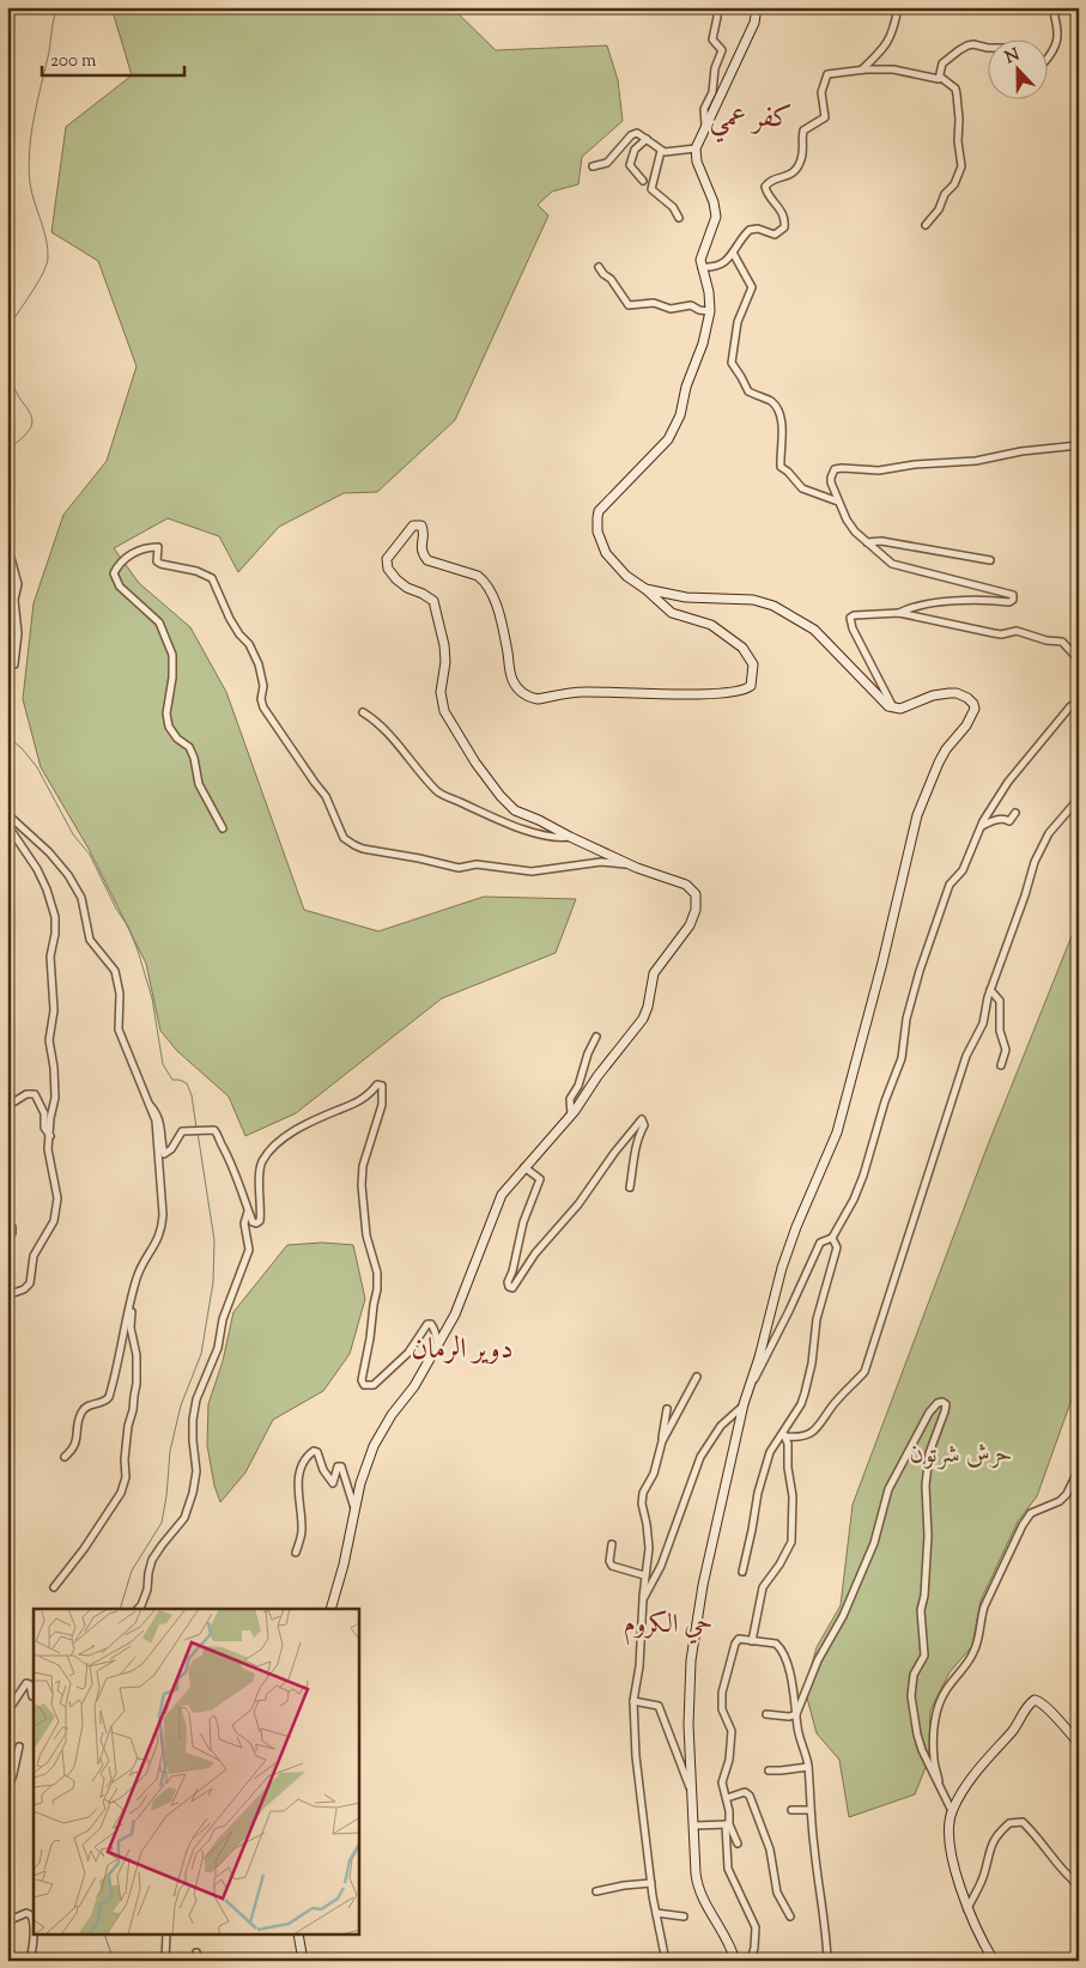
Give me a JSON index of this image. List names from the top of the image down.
{
  "districts": ["كفر عمي", "دوير الرمان", "حي الكروم"],
  "parks": ["حرش شرتون"],
  "scale_bar": "200 m",
  "north": "top"
}
